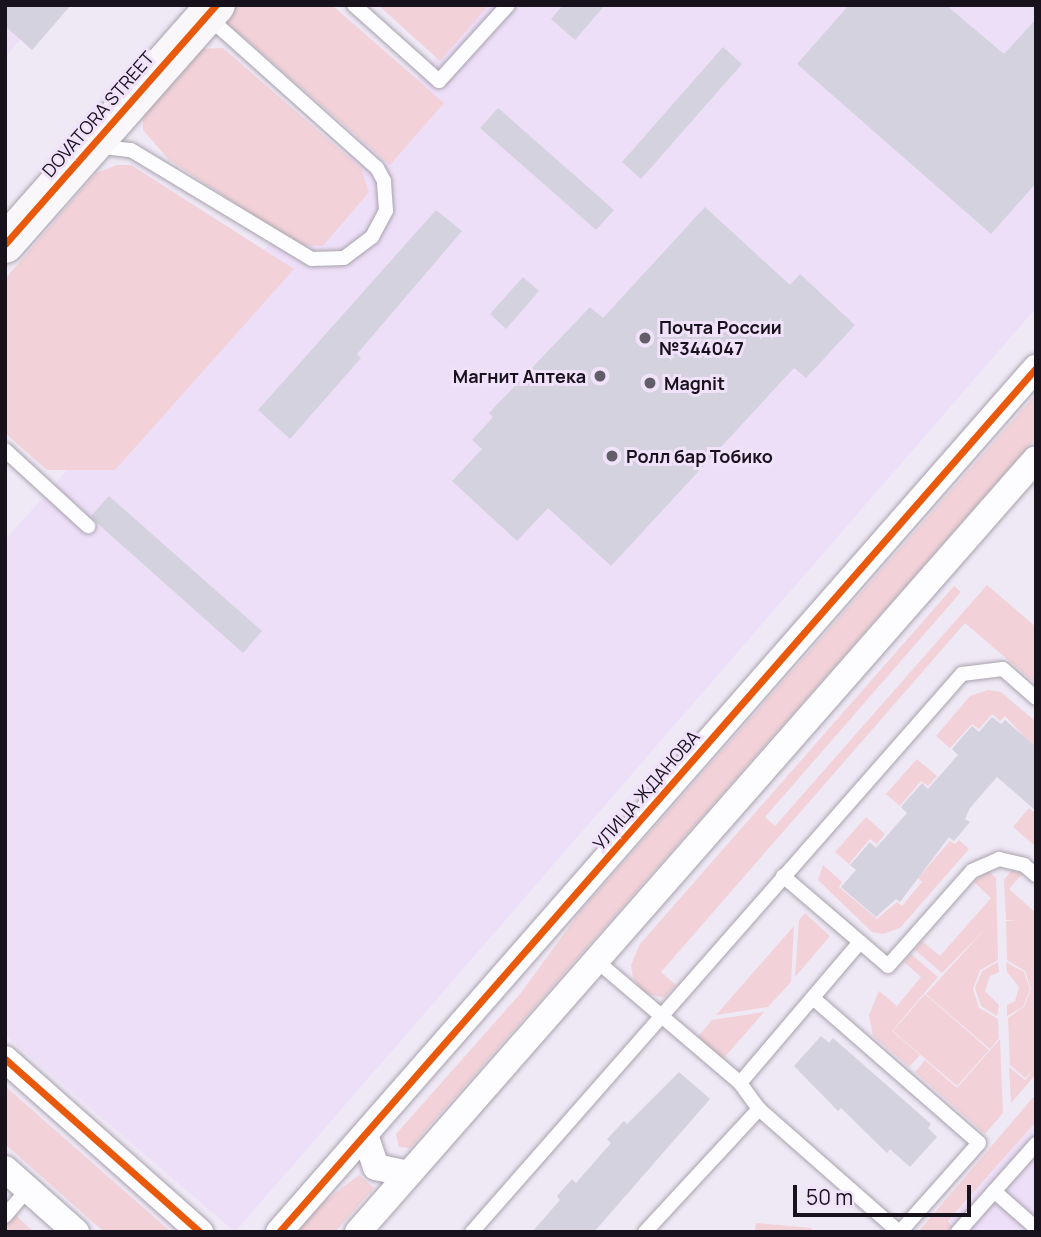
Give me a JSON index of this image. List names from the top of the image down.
{
  "streets": {
    "street": ["DOVATORA STREET", "УЛИЦА ЖДАНОВА"]
  },
  "places": [
    "Почта России №344047",
    "Магнит Аптека",
    "Magnit",
    "Ролл бар Тобико"
  ],
  "scale_bar": "50 m"
}
